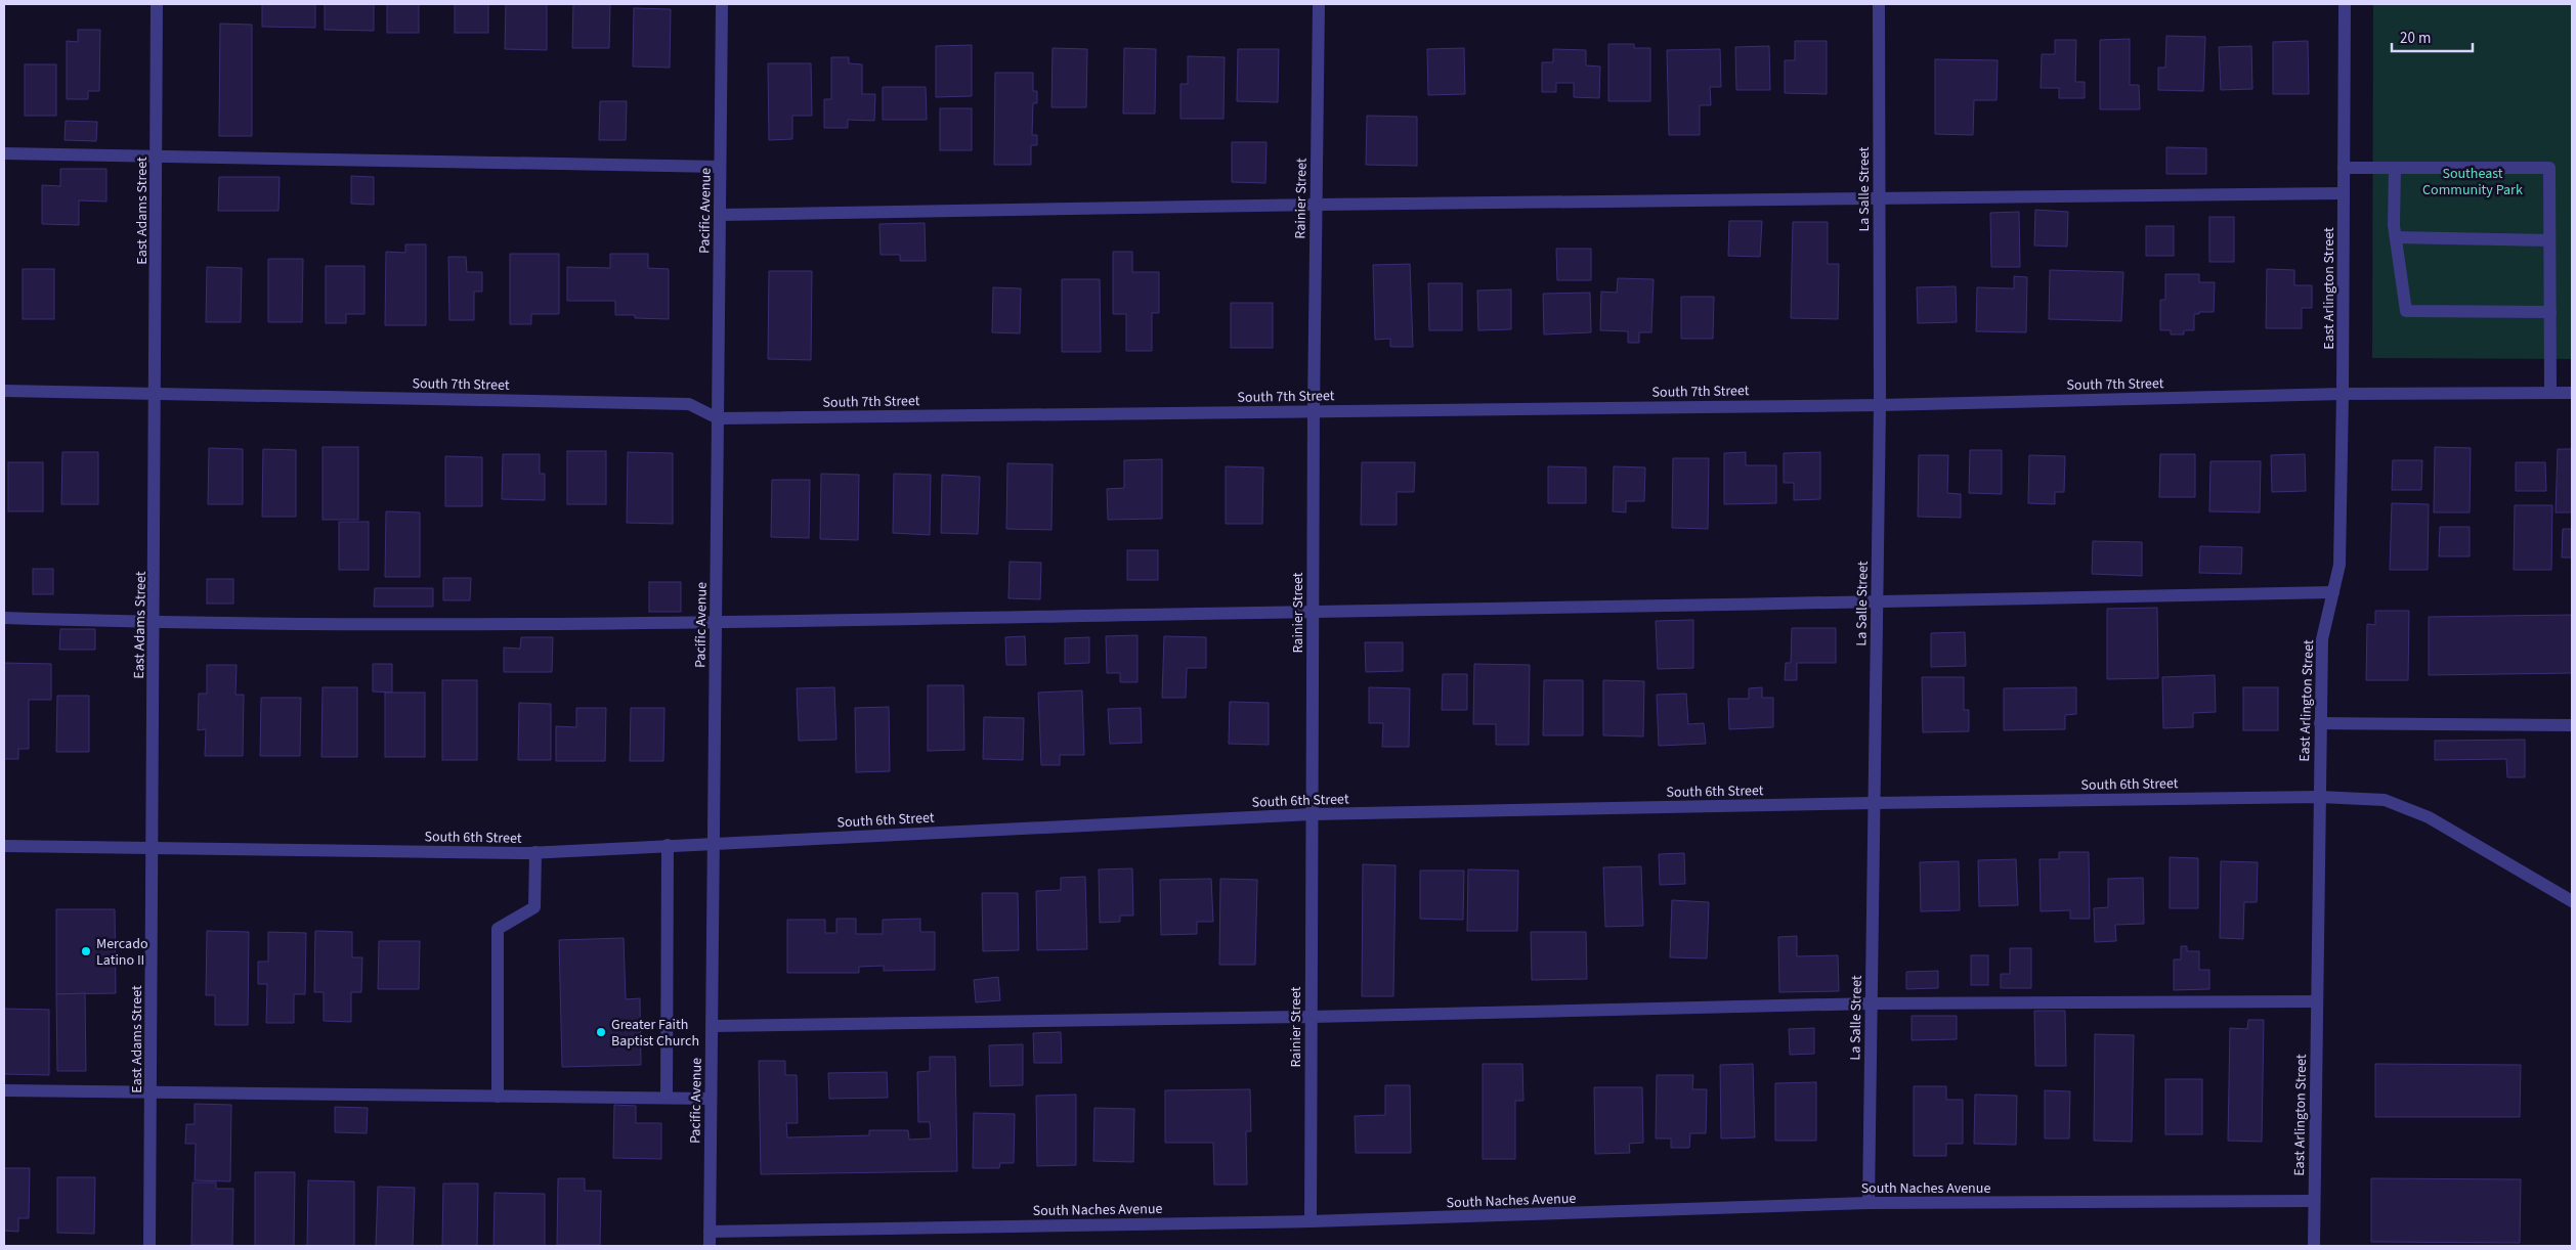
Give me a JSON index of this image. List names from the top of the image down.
{
  "streets": {
    "street": [
      "La Salle Street",
      "Rainier Street",
      "East Adams Street",
      "Pacific Avenue",
      "East Arlington Street",
      "South 7th Street",
      "South 6th Street",
      "South Naches Avenue"
    ]
  },
  "crossings": [
    ["La Salle Street", "South 7th Street"],
    ["La Salle Street", "South 6th Street"],
    ["La Salle Street", "South Naches Avenue"],
    ["Rainier Street", "South 7th Street"],
    ["Rainier Street", "South 6th Street"],
    ["Rainier Street", "South Naches Avenue"],
    ["East Adams Street", "South 7th Street"],
    ["East Adams Street", "South 6th Street"],
    ["Pacific Avenue", "South 7th Street"],
    ["Pacific Avenue", "South 6th Street"],
    ["Pacific Avenue", "South Naches Avenue"],
    ["East Arlington Street", "South 7th Street"],
    ["East Arlington Street", "South 6th Street"],
    ["East Arlington Street", "South Naches Avenue"]
  ],
  "parks": ["Southeast Community Park"],
  "places": ["Mercado Latino II", "Greater Faith Baptist Church"],
  "scale_bar": "20 m"
}
